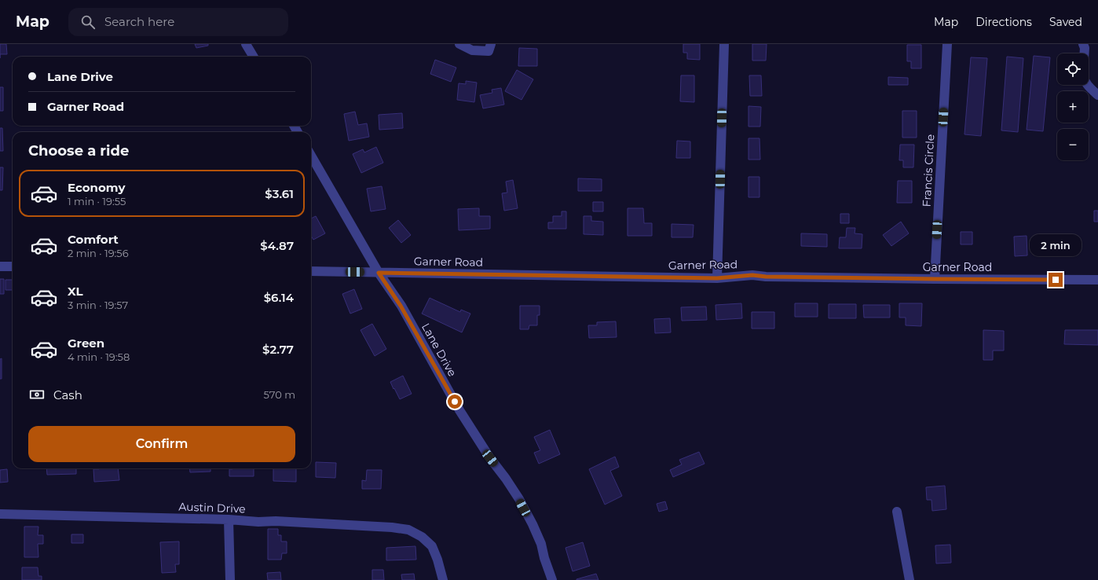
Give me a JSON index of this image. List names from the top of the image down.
{
  "streets": {
    "street": [
      "Francis Circle",
      "Garner Road",
      "Lane Drive",
      "Austin Drive"
    ]
  },
  "crossings": [
    ["Francis Circle", "Garner Road"],
    ["Garner Road", "Lane Drive"]
  ],
  "page": {
    "header": "Map",
    "search": "Search here",
    "nav": ["Map", "Directions", "Saved"],
    "map_buttons": ["+", "−"],
    "banner": ["Lane Drive", "Garner Road"],
    "heading": "Choose a ride",
    "list": [
      {
        "name": "Economy",
        "note": "1 min · 19:55",
        "value": "$3.61"
      },
      {
        "name": "Comfort",
        "note": "2 min · 19:56",
        "value": "$4.87"
      },
      {
        "name": "XL",
        "note": "3 min · 19:57",
        "value": "$6.14"
      },
      {
        "name": "Green",
        "note": "4 min · 19:58",
        "value": "$2.77"
      }
    ],
    "bubble": "2 min",
    "pay": ["Cash", "570 m"],
    "buttons": "Confirm"
  }
}
